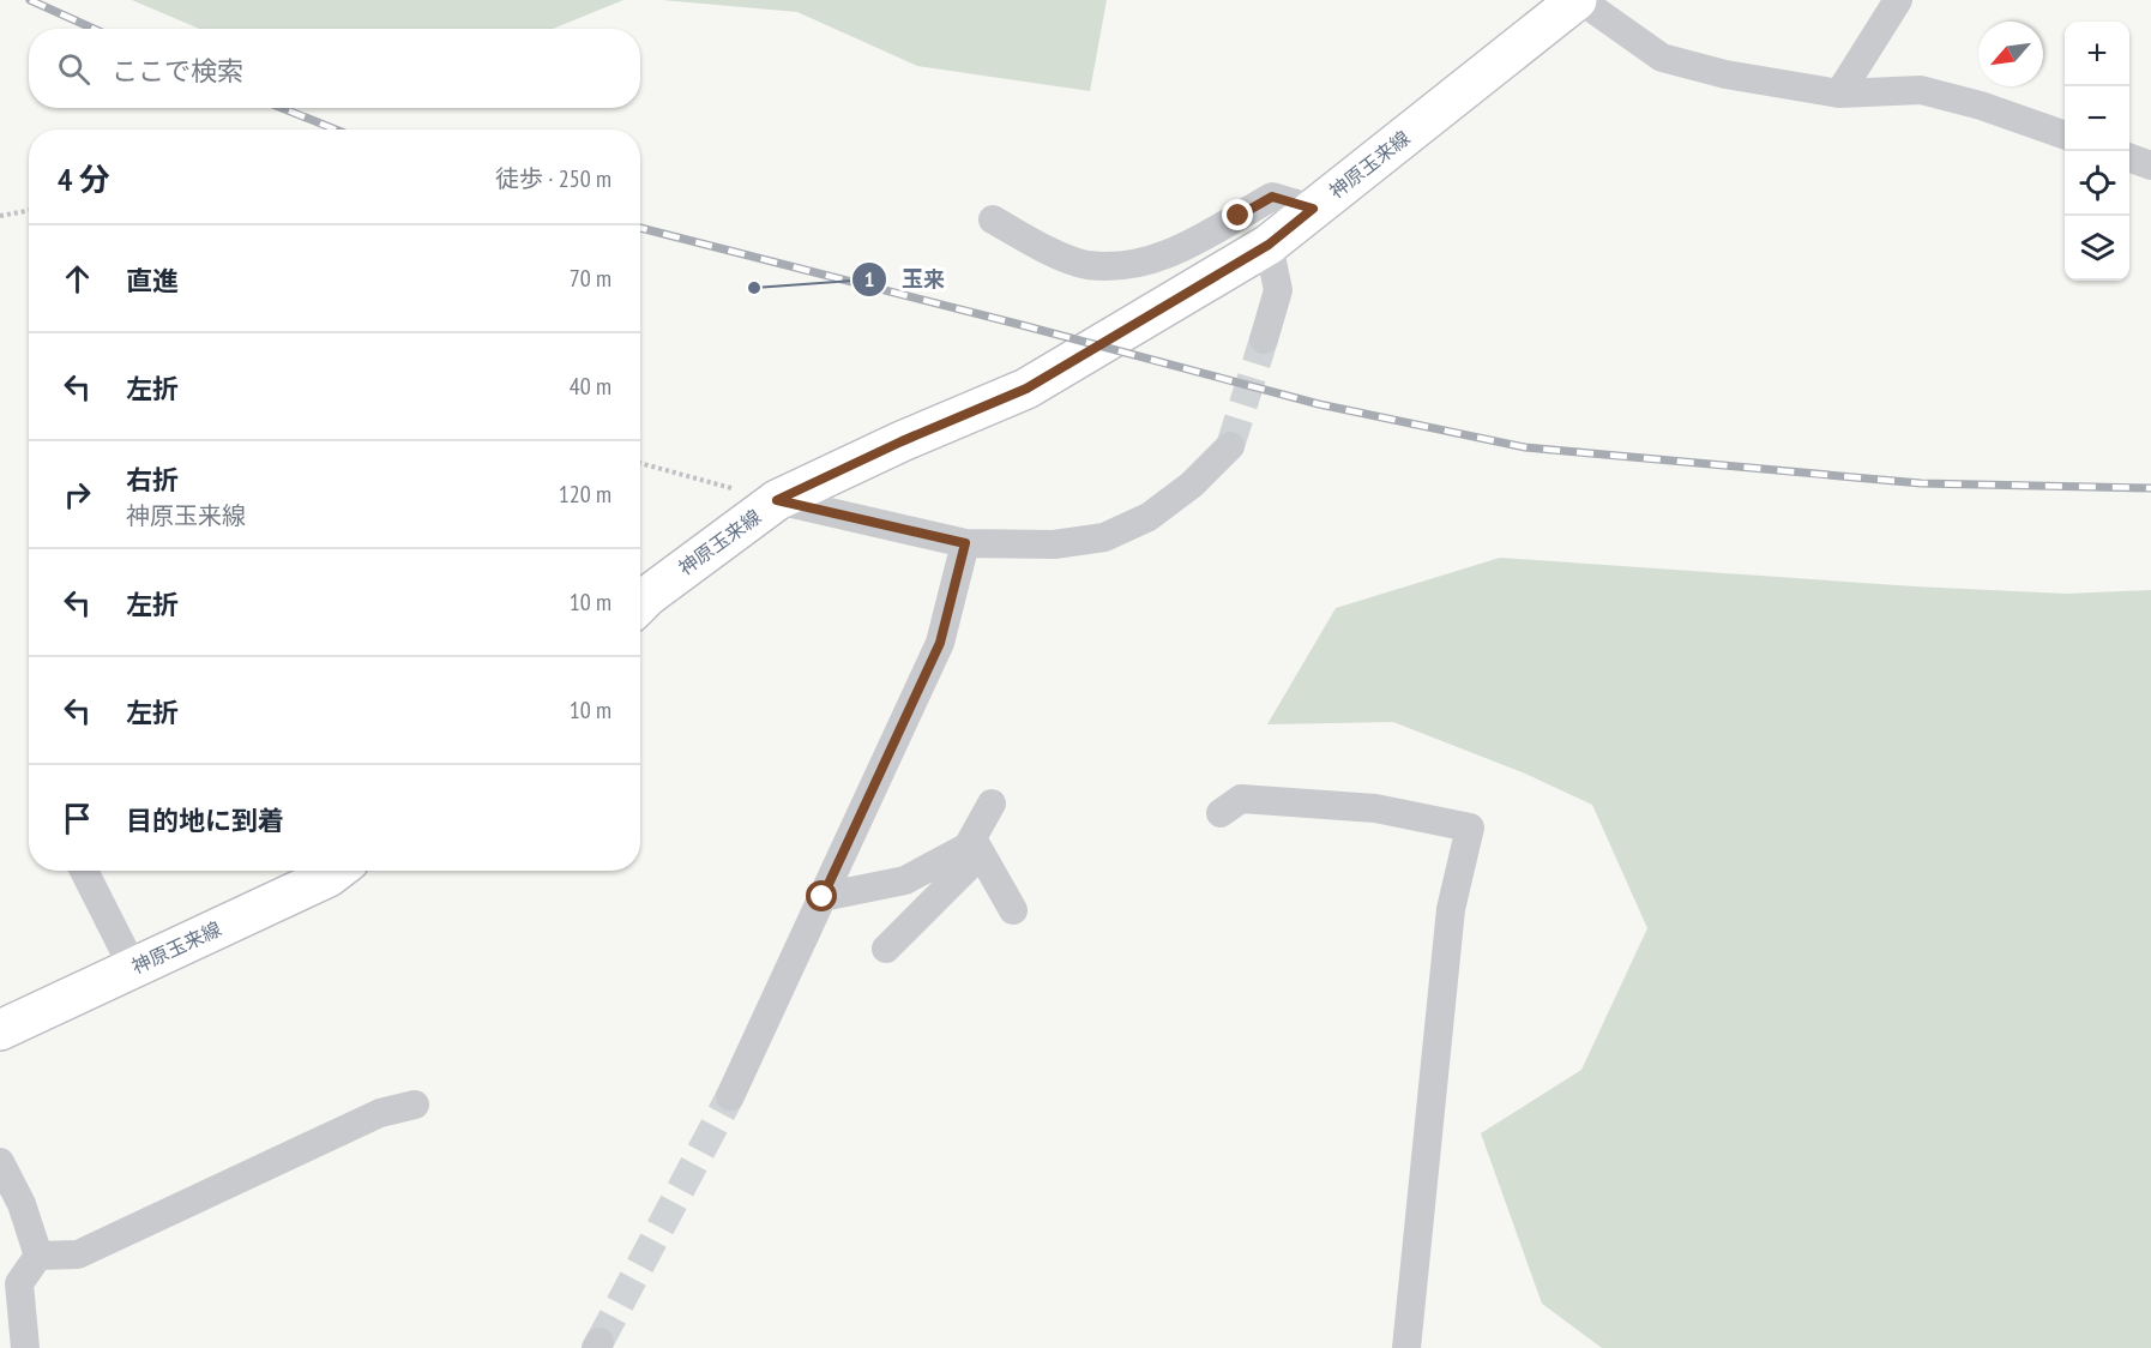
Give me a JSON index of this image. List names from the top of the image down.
{
  "streets": {
    "main road": ["神原玉来線"]
  },
  "places": ["玉来"],
  "north": "bottom left",
  "page": {
    "map_buttons": ["+", "−"],
    "search": "ここで検索",
    "heading": ["4 分", "徒歩 · 250 m"],
    "list": [
      ["直進", "70 m"],
      ["左折", "40 m"],
      ["右折", "神原玉来線", "120 m"],
      ["左折", "10 m"],
      ["左折", "10 m"],
      "目的地に到着"
    ]
  }
}
